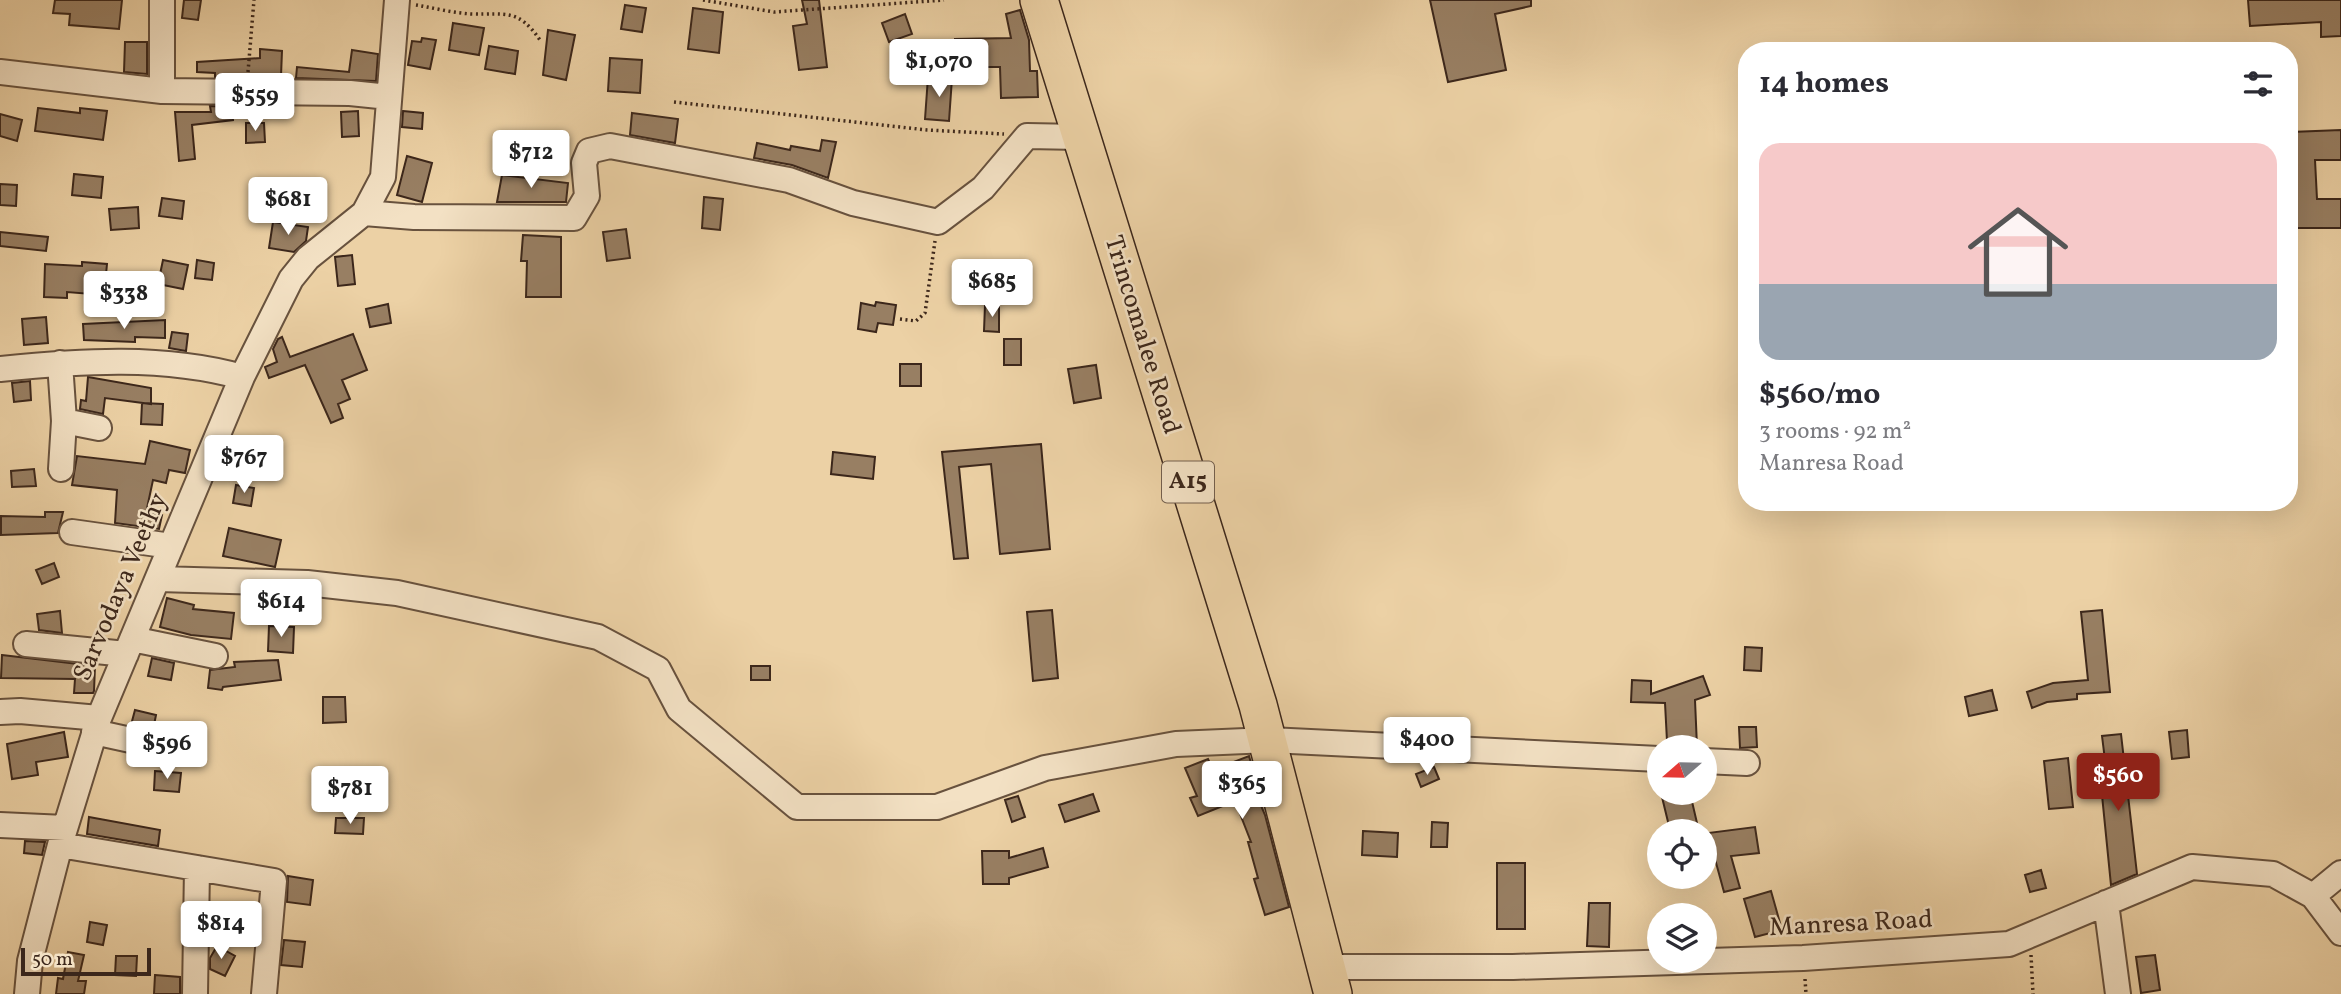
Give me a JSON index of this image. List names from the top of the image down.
{
  "streets": {
    "highway": ["Trincomalee Road", "A15"],
    "street": ["Sarvodaya Veethy", "Manresa Road"]
  },
  "crossings": [
    ["Trincomalee Road", "Manresa Road"]
  ],
  "scale_bar": "50 m",
  "north": "left",
  "page": {
    "price": [
      "$1,070",
      "$559",
      "$712",
      "$681",
      "$685",
      "$338",
      "$767",
      "$614",
      "$400",
      "$596",
      "$560",
      "$365",
      "$781",
      "$814"
    ],
    "heading": "14 homes",
    "list": [
      {
        "name": "$560/mo",
        "note": "3 rooms · 92 m² · Manresa Road"
      }
    ],
    "scale": "50 m"
  }
}
